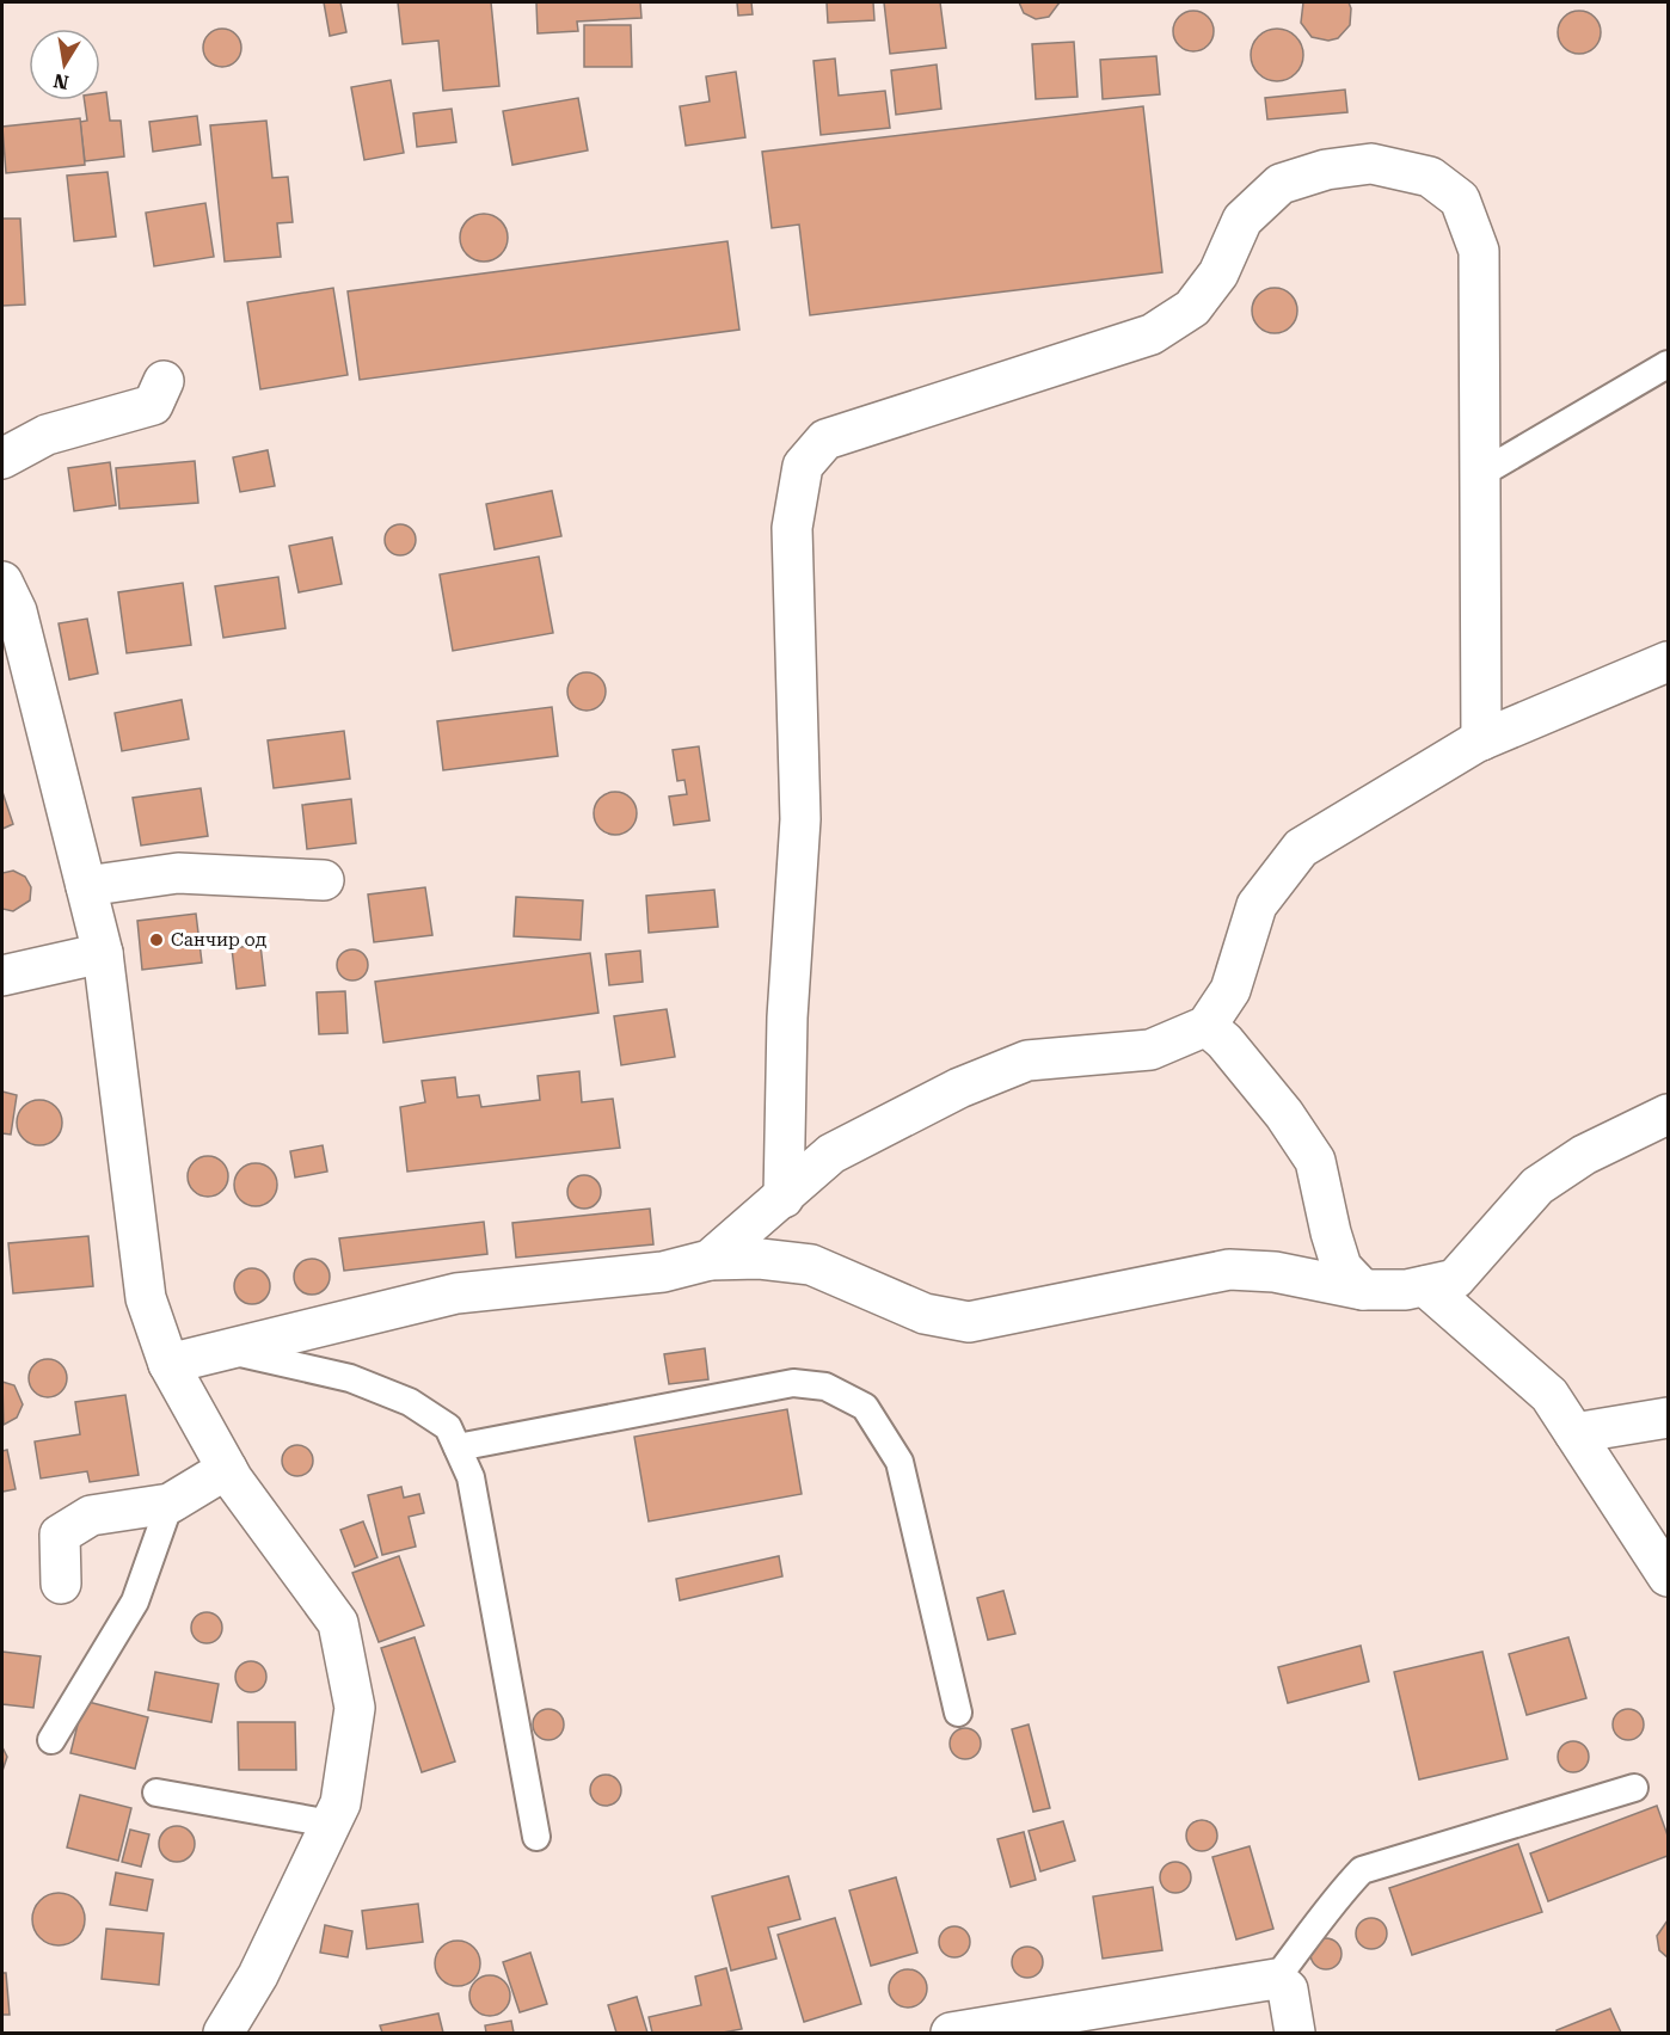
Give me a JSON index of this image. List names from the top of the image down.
{
  "places": ["Санчир од"],
  "north": "bottom"
}
